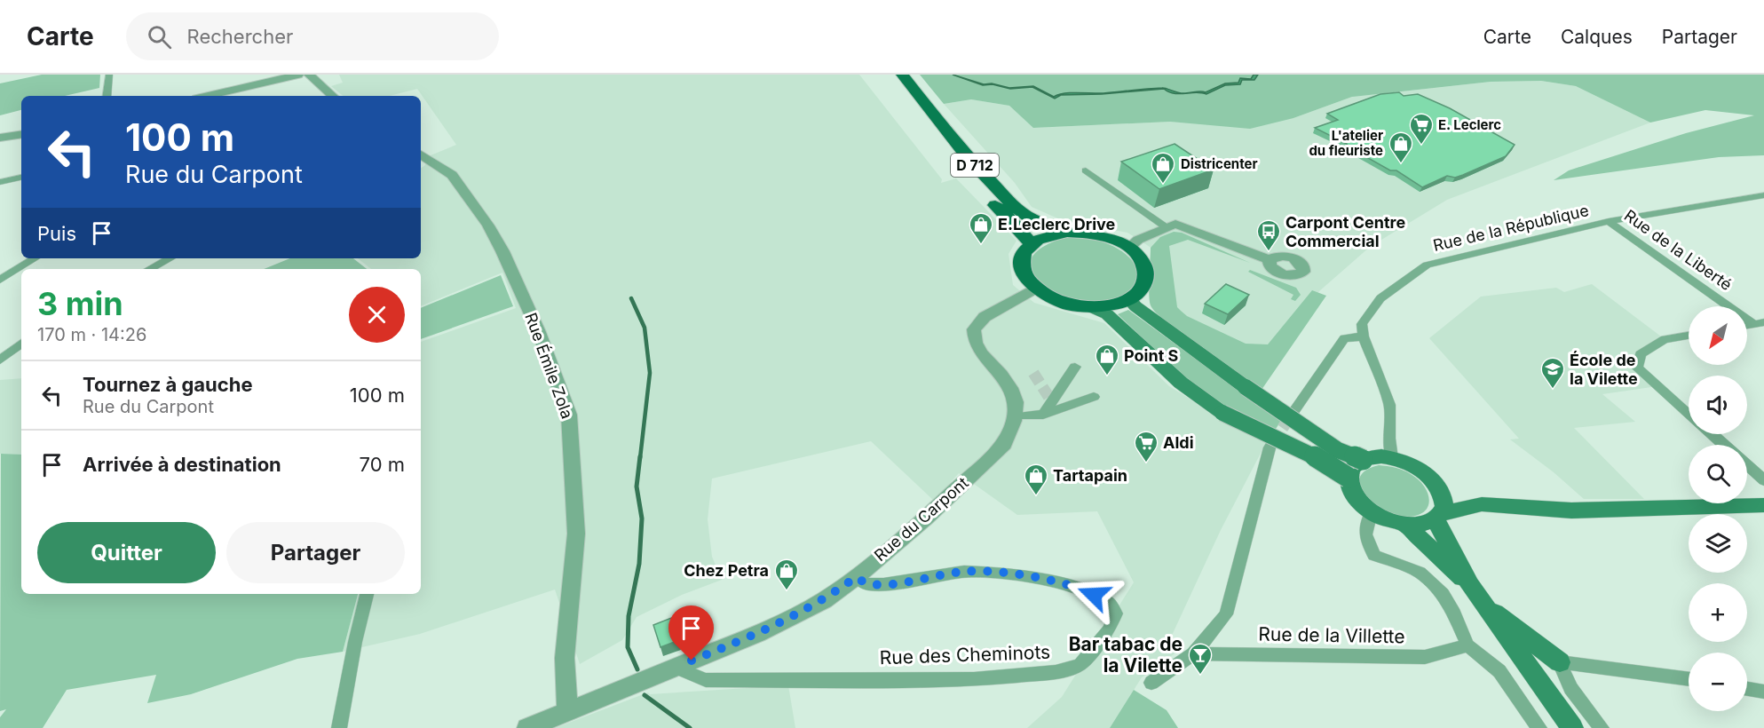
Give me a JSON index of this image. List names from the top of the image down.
{
  "streets": {
    "main road": ["D 712"],
    "street": [
      "Rue de la République",
      "Rue de la Liberté",
      "Rue Émile Zola",
      "Rue du Carpont",
      "Rue de la Villette",
      "Rue des Cheminots"
    ]
  },
  "crossings": [
    ["Rue de la République", "Rue de la Liberté"],
    ["Rue Émile Zola", "Rue du Carpont"],
    ["Rue du Carpont", "Rue des Cheminots"]
  ],
  "places": {
    "supermarket": ["E. Leclerc", "Aldi"],
    "shop": [
      "L'atelier du fleuriste",
      "Districenter",
      "E.Leclerc Drive",
      "Point S",
      "Tartapain",
      "Chez Petra"
    ],
    "bus stop": ["Carpont Centre Commercial"],
    "school or university": ["École de la Vilette"],
    "bar": ["Bar tabac de la Vilette"]
  },
  "north": "bottom left",
  "page": {
    "header": "Carte",
    "search": "Rechercher",
    "nav": ["Carte", "Calques", "Partager"],
    "turn": ["100 m", "Rue du Carpont"],
    "then": "Puis",
    "heading": ["3 min", "170 m · 14:26"],
    "map_buttons": ["+", "−"],
    "list": [
      {
        "name": "Tournez à gauche",
        "note": "Rue du Carpont",
        "value": "100 m"
      },
      {
        "name": "Arrivée à destination",
        "value": "70 m"
      }
    ],
    "buttons": ["Quitter", "Partager"]
  }
}
